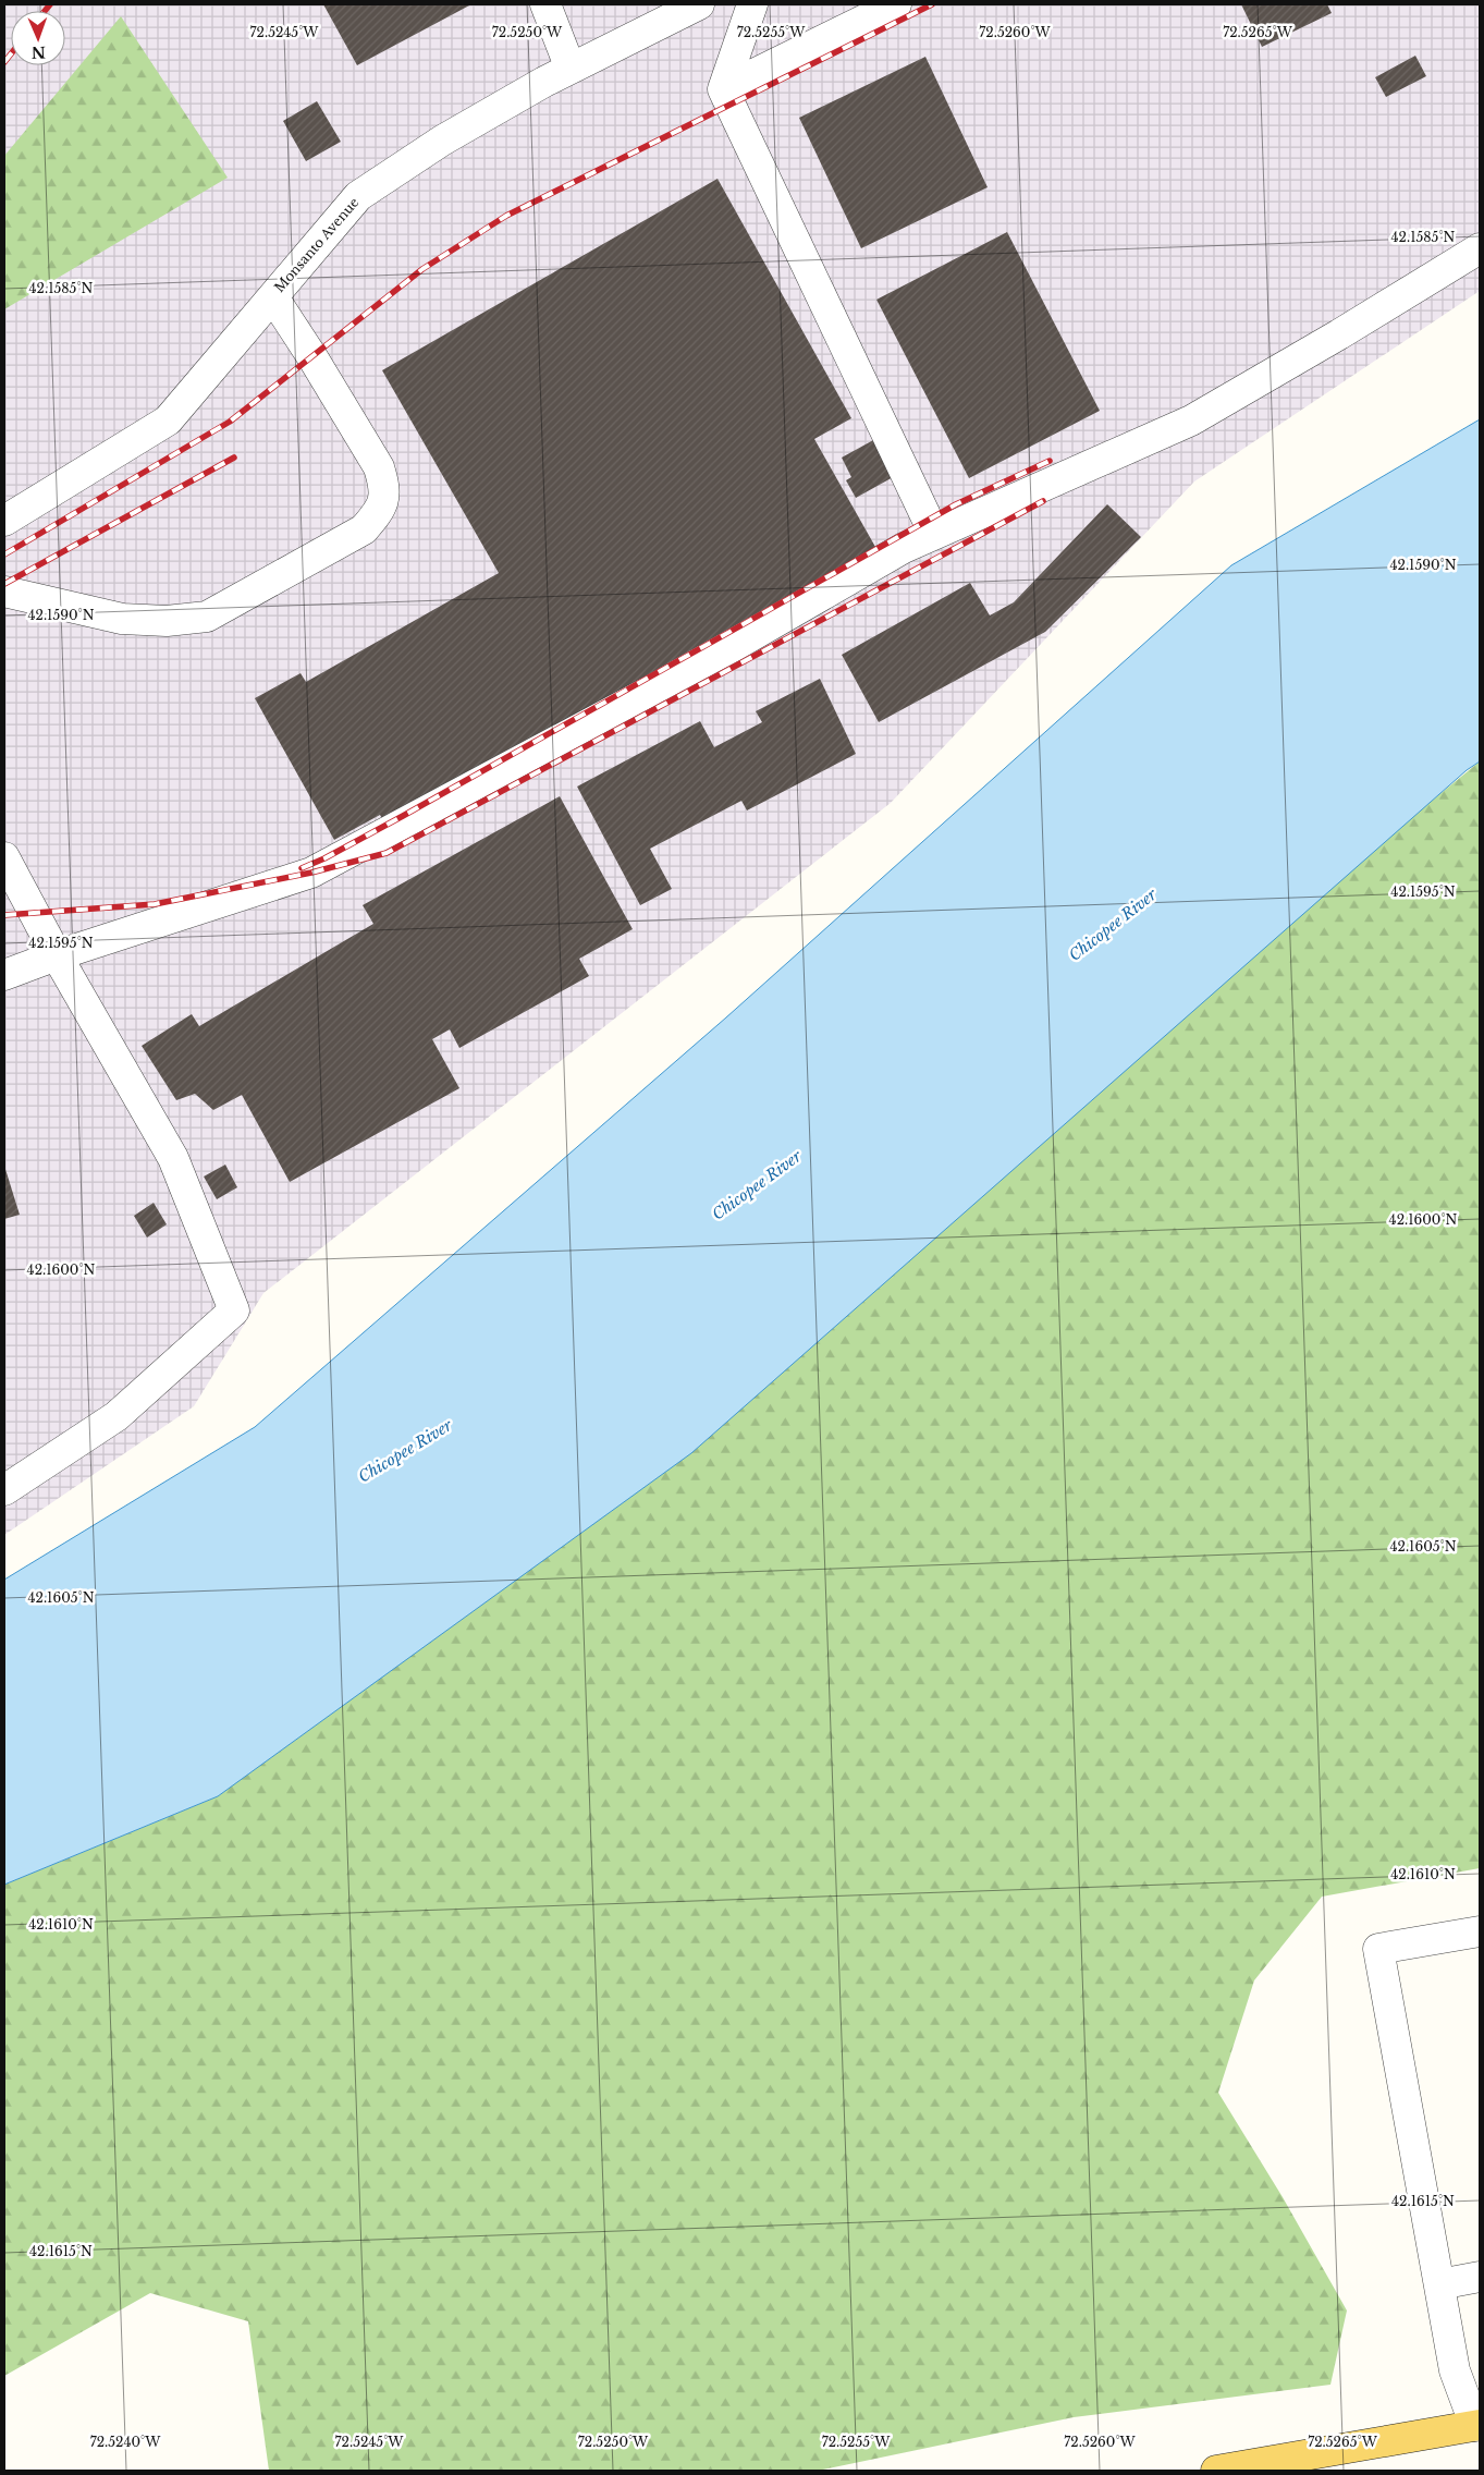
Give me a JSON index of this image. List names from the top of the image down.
{
  "streets": {
    "street": ["Monsanto Avenue"]
  },
  "water": ["Chicopee River"],
  "north": "bottom",
  "coordinates": [
    "72.5245°W",
    "72.5250°W",
    "72.5255°W",
    "72.5260°W",
    "72.5265°W",
    "42.1585°N",
    "42.1590°N",
    "42.1595°N",
    "42.1600°N",
    "42.1605°N",
    "42.1610°N",
    "42.1615°N",
    "72.5240°W"
  ]
}
